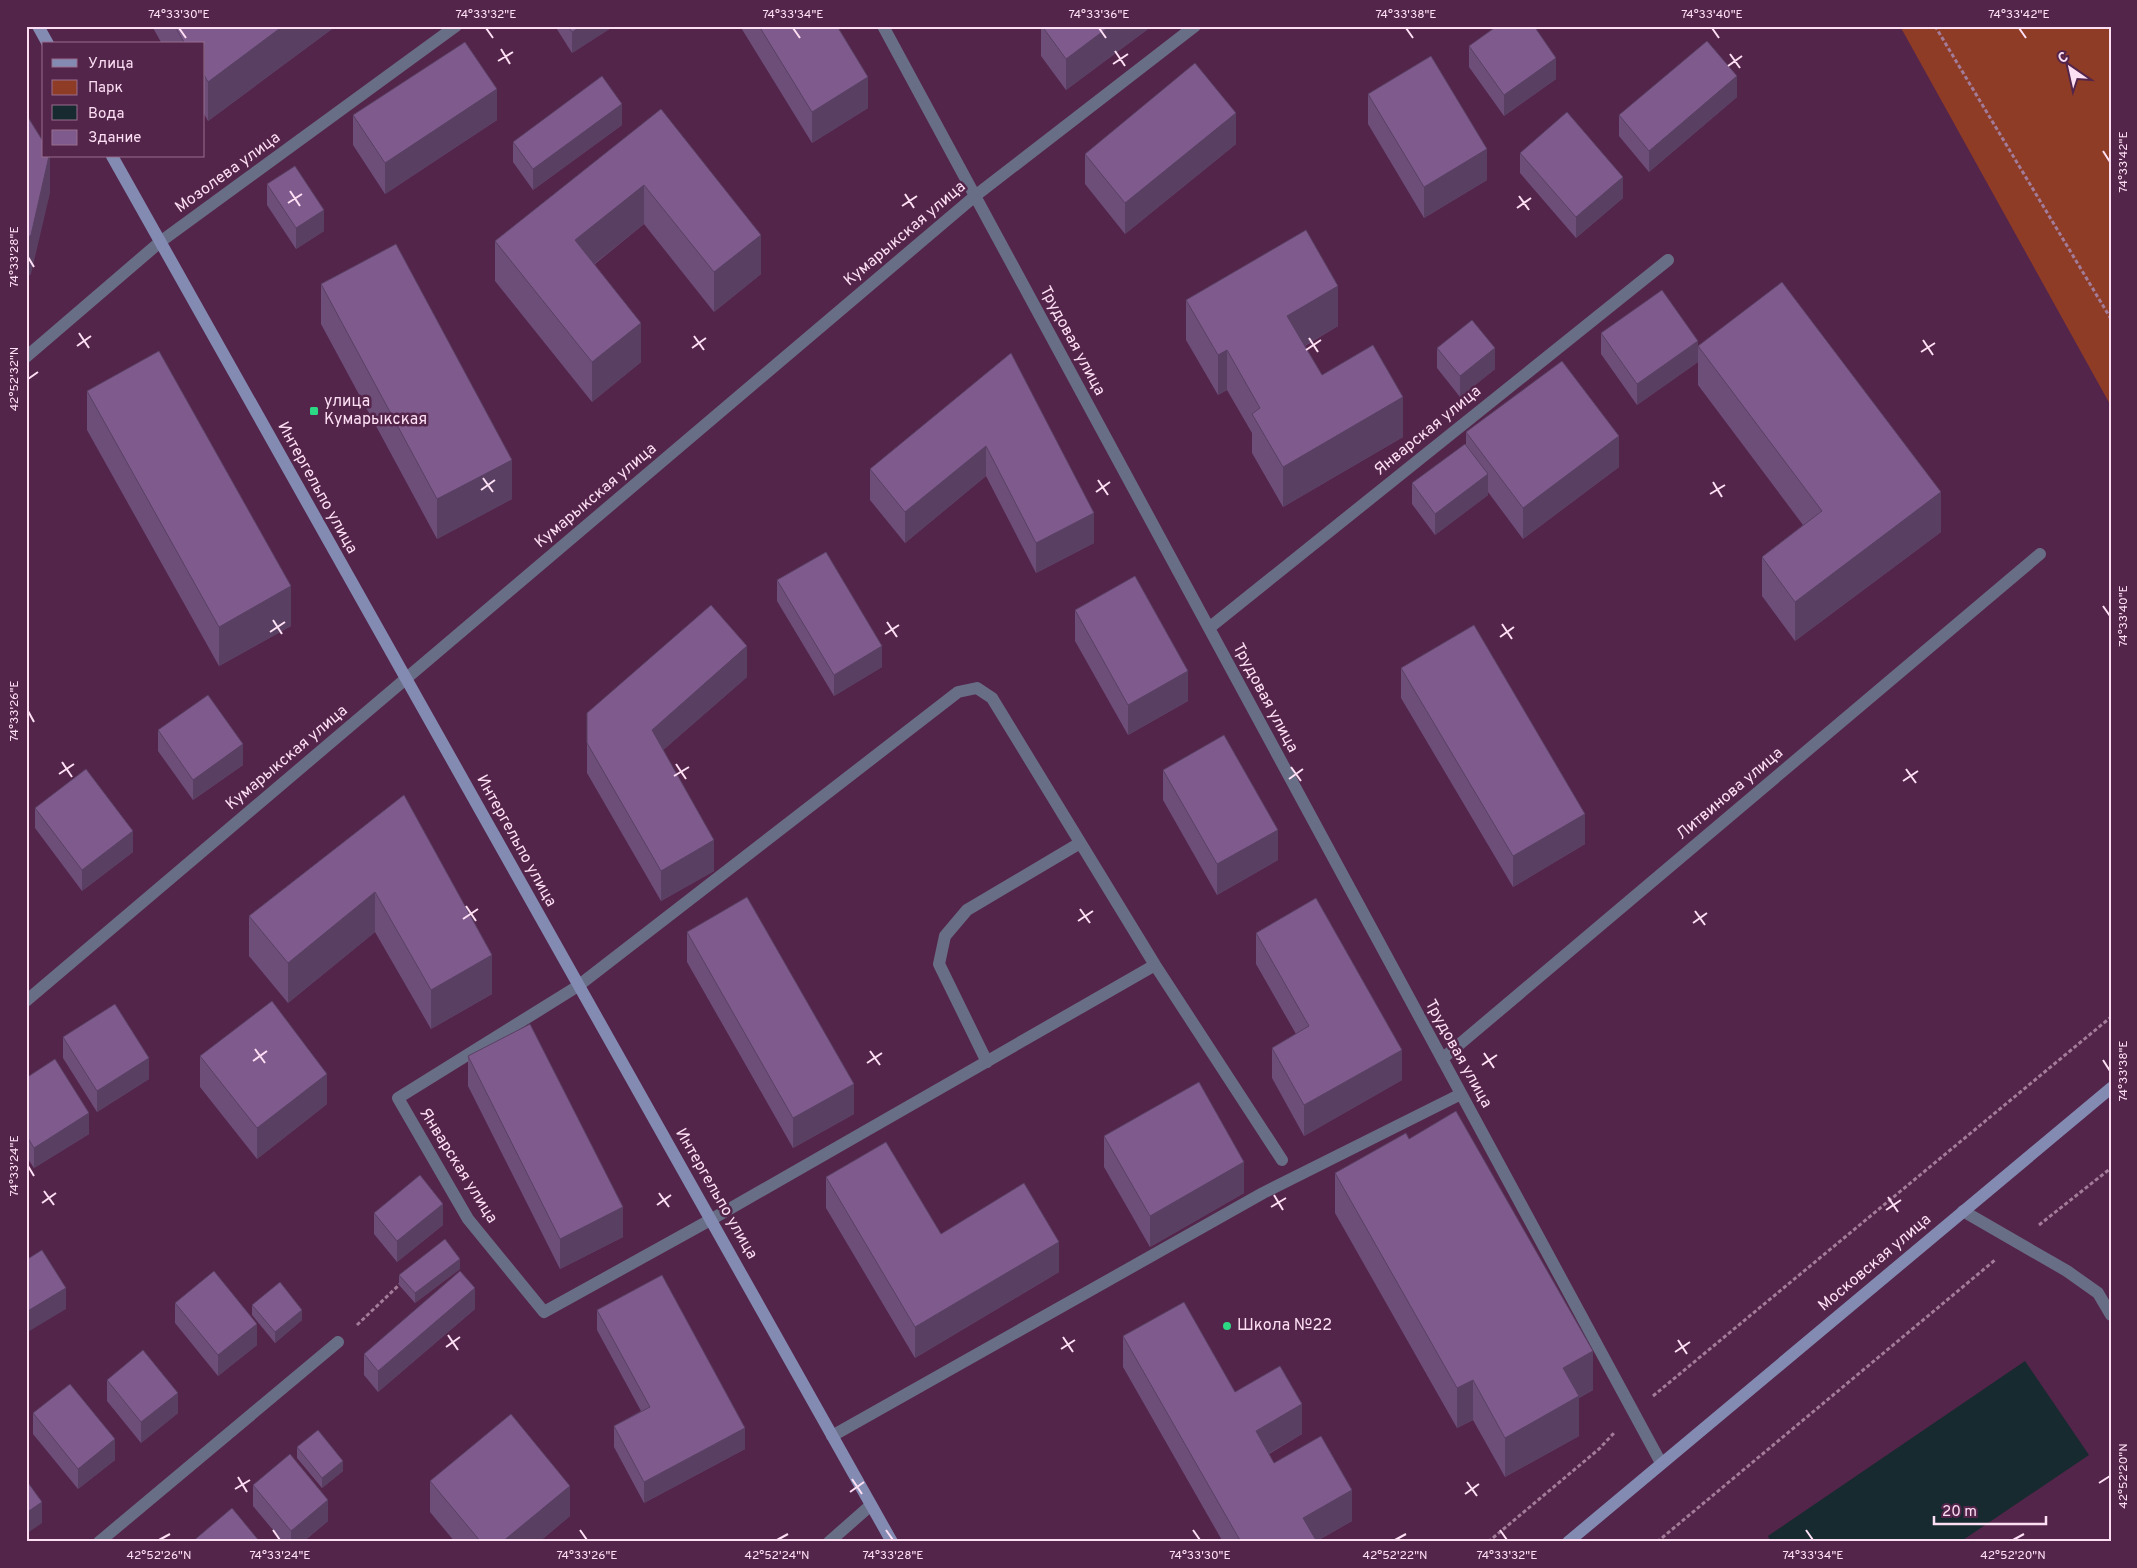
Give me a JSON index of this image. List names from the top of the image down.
{
  "streets": {
    "main road": ["Интергельпо улица", "Московская улица"],
    "street": [
      "Мозолева улица",
      "Кумарыкская улица",
      "Трудовая улица",
      "Январская улица",
      "Литвинова улица"
    ]
  },
  "crossings": [
    ["Мозолева улица", "Интергельпо улица"],
    ["Кумарыкская улица", "Трудовая улица"],
    ["Кумарыкская улица", "Интергельпо улица"],
    ["Трудовая улица", "Январская улица"],
    ["Трудовая улица", "Литвинова улица"],
    ["Трудовая улица", "Московская улица"],
    ["Январская улица", "Интергельпо улица"]
  ],
  "places": {
    "transit": ["улица Кумарыкская"],
    "other": ["Школа №22"]
  },
  "legend": [
    "Улица",
    "Парк",
    "Вода",
    "Здание"
  ],
  "scale_bar": "20 m",
  "north": "top left",
  "coordinates": [
    "74°33'30\"E",
    "74°33'32\"E",
    "74°33'34\"E",
    "74°33'36\"E",
    "74°33'38\"E",
    "74°33'40\"E",
    "74°33'42\"E",
    "74°33'28\"E",
    "42°52'32\"N",
    "74°33'26\"E",
    "74°33'24\"E",
    "42°52'20\"N",
    "42°52'26\"N",
    "42°52'24\"N",
    "42°52'22\"N"
  ]
}
